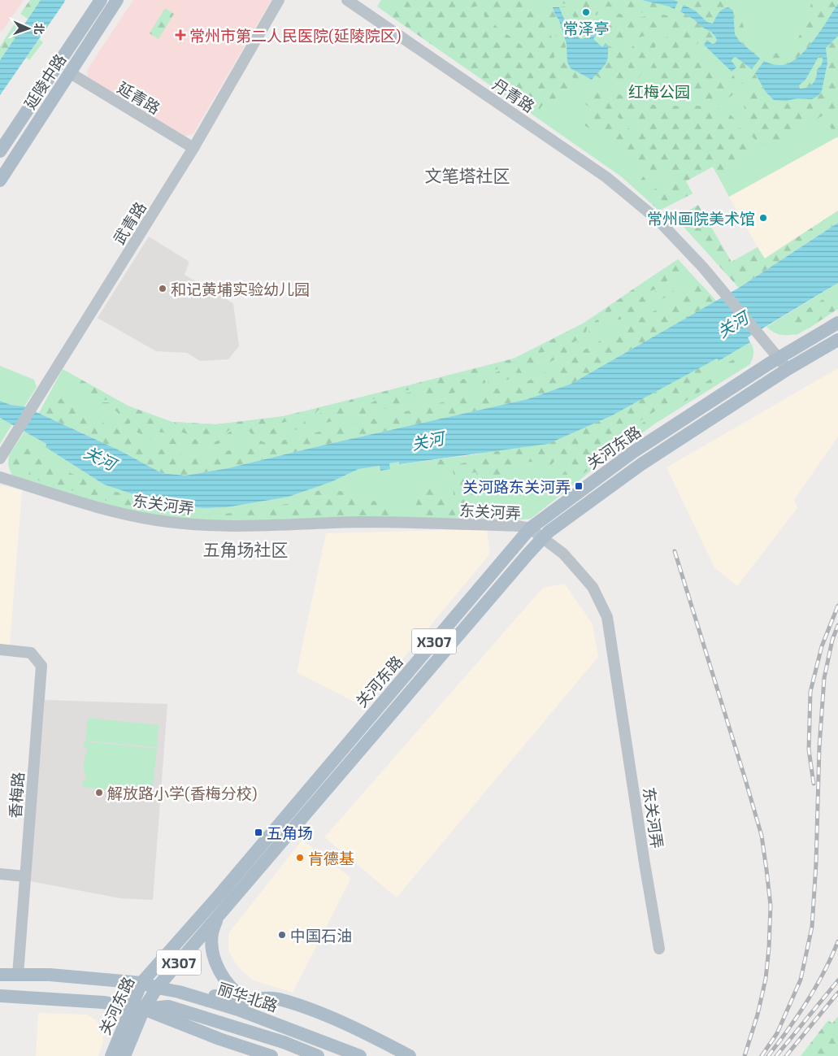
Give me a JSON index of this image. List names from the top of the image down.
{
  "streets": {
    "main road": [
      "延陵中路",
      "关河东路",
      "X307",
      "丽华北路"
    ],
    "street": [
      "丹青路",
      "延青路",
      "武青路",
      "东关河弄",
      "香梅路"
    ]
  },
  "crossings": [
    ["延陵中路", "延青路"],
    ["丹青路", "关河东路"],
    ["延青路", "武青路"],
    ["关河东路", "东关河弄"],
    ["关河东路", "丽华北路"],
    ["香梅路", "丽华北路"]
  ],
  "districts": ["文笔塔社区", "五角场社区"],
  "water": ["关河"],
  "parks": ["红梅公园"],
  "places": {
    "other": [
      "常泽亭",
      "常州画院美术馆",
      "和记黄埔实验幼儿园",
      "解放路小学(香梅分校)",
      "肯德基",
      "中国石油"
    ],
    "health": ["常州市第二人民医院(延陵院区)"],
    "transit": ["关河路东关河弄", "五角场"]
  },
  "north": "right"
}
